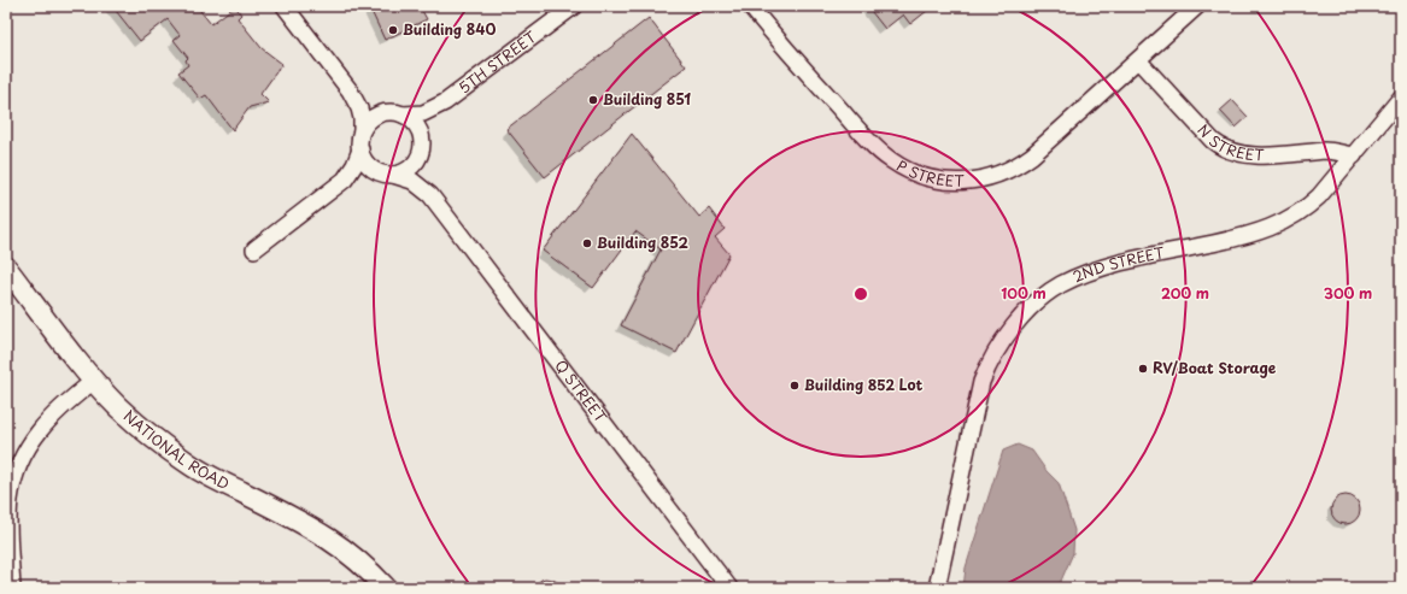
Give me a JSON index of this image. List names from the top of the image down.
{
  "streets": {
    "main road": ["NATIONAL ROAD"],
    "street": [
      "5TH STREET",
      "N STREET",
      "P STREET",
      "2ND STREET",
      "Q STREET"
    ]
  },
  "crossings": [
    ["5TH STREET", "Q STREET"],
    ["N STREET", "P STREET"],
    ["N STREET", "2ND STREET"]
  ],
  "places": [
    "Building 840",
    "Building 851",
    "Building 852",
    "RV/Boat Storage",
    "Building 852 Lot"
  ],
  "rings": ["100 m", "200 m", "300 m"]
}
